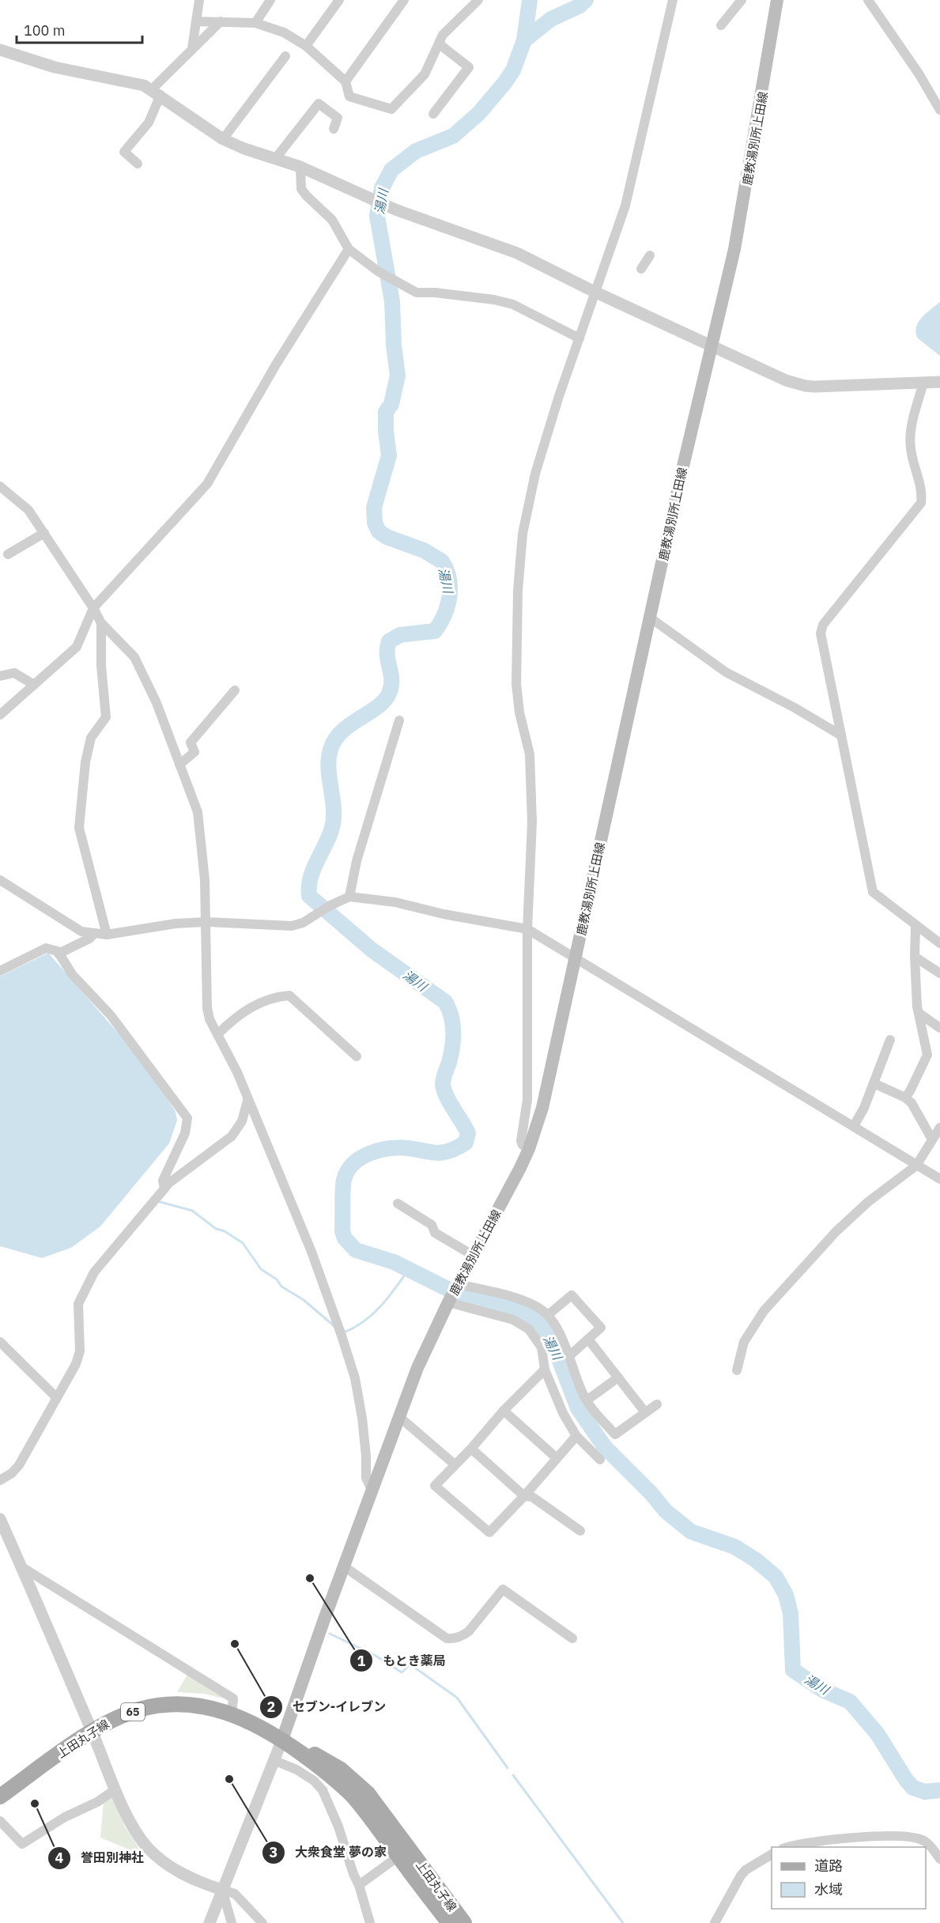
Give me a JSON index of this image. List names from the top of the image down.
{
  "streets": {
    "main road": ["鹿教湯別所上田線", "65", "上田丸子線"]
  },
  "crossings": [
    ["鹿教湯別所上田線", "上田丸子線"]
  ],
  "water": ["湯川"],
  "places": [
    "もとき薬局",
    "セブン-イレブン",
    "大衆食堂 夢の家",
    "誉田別神社"
  ],
  "legend": ["道路", "水域"],
  "scale_bar": "100 m"
}
